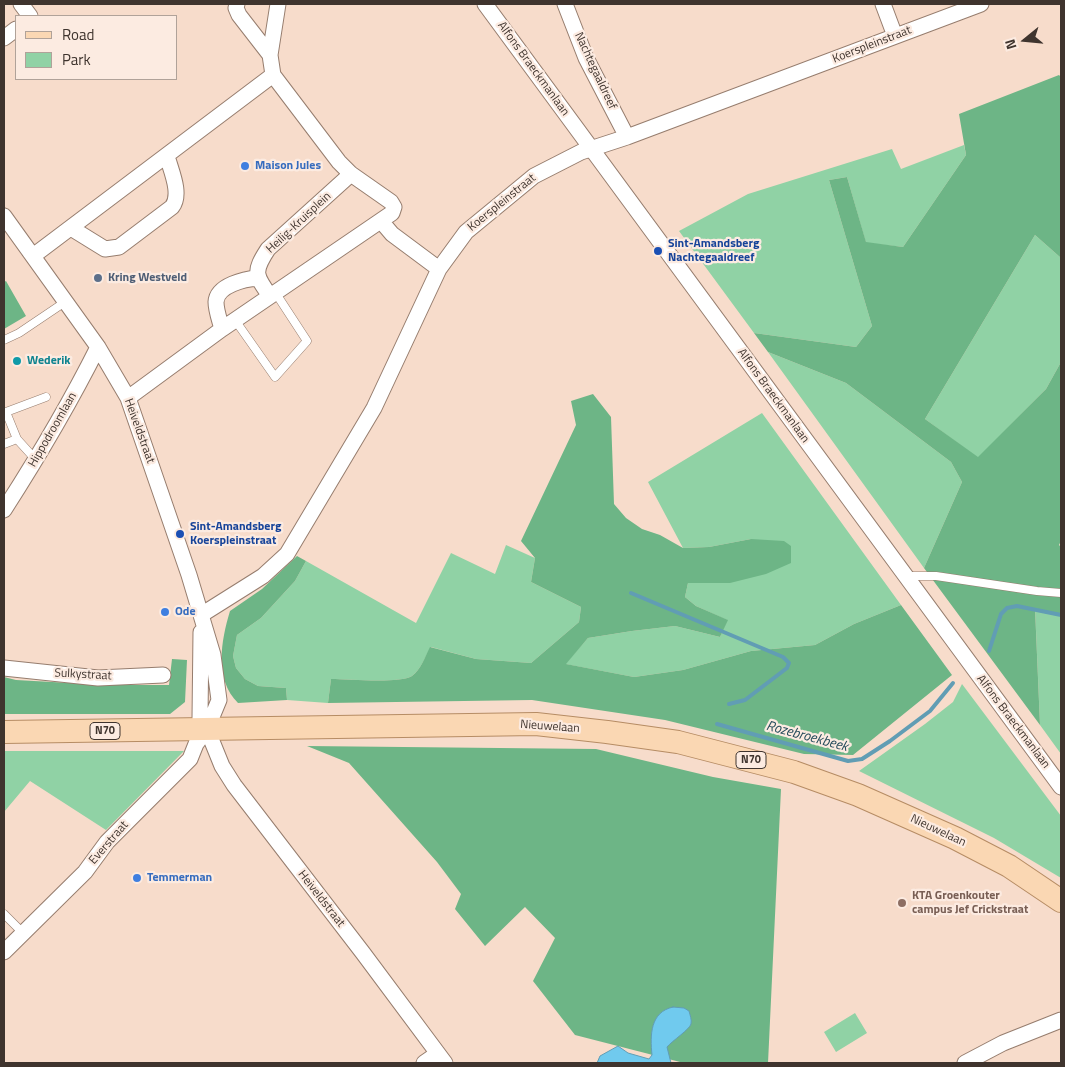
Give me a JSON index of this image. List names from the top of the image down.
{
  "streets": {
    "main road": ["Nieuwelaan", "N70"],
    "street": [
      "Koerspleinstraat",
      "Alfons Braeckmanlaan",
      "Nachtegaaldreef",
      "Heilig-Kruisplein",
      "Hippodroomlaan",
      "Heiveldstraat",
      "Sulkystraat",
      "Everstraat"
    ]
  },
  "crossings": [
    ["Koerspleinstraat", "Alfons Braeckmanlaan"],
    ["Koerspleinstraat", "Nachtegaaldreef"],
    ["Koerspleinstraat", "Heiveldstraat"],
    ["Hippodroomlaan", "Heiveldstraat"],
    ["Heiveldstraat", "Nieuwelaan"],
    ["Heiveldstraat", "Everstraat"],
    ["Nieuwelaan", "Everstraat"]
  ],
  "water": ["Rozebroekbeek"],
  "places": [
    "Maison Jules",
    "Sint-Amandsberg Nachtegaaldreef",
    "Kring Westveld",
    "Wederik",
    "Sint-Amandsberg Koerspleinstraat",
    "Ode",
    "Temmerman",
    "KTA Groenkouter campus Jef Crickstraat"
  ],
  "legend": ["Road", "Park"],
  "north": "left"
}
